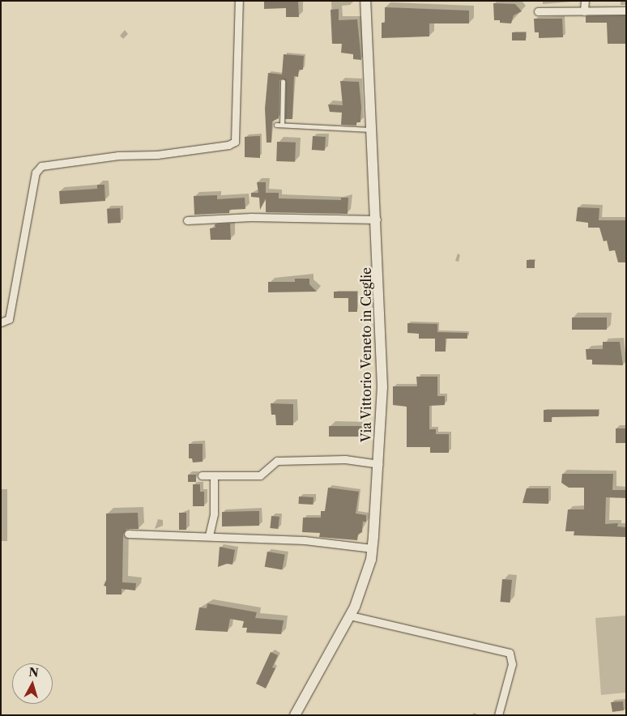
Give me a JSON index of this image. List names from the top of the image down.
{
  "streets": {
    "main road": ["Via Vittorio Veneto in Ceglie"]
  },
  "north": "top"
}
